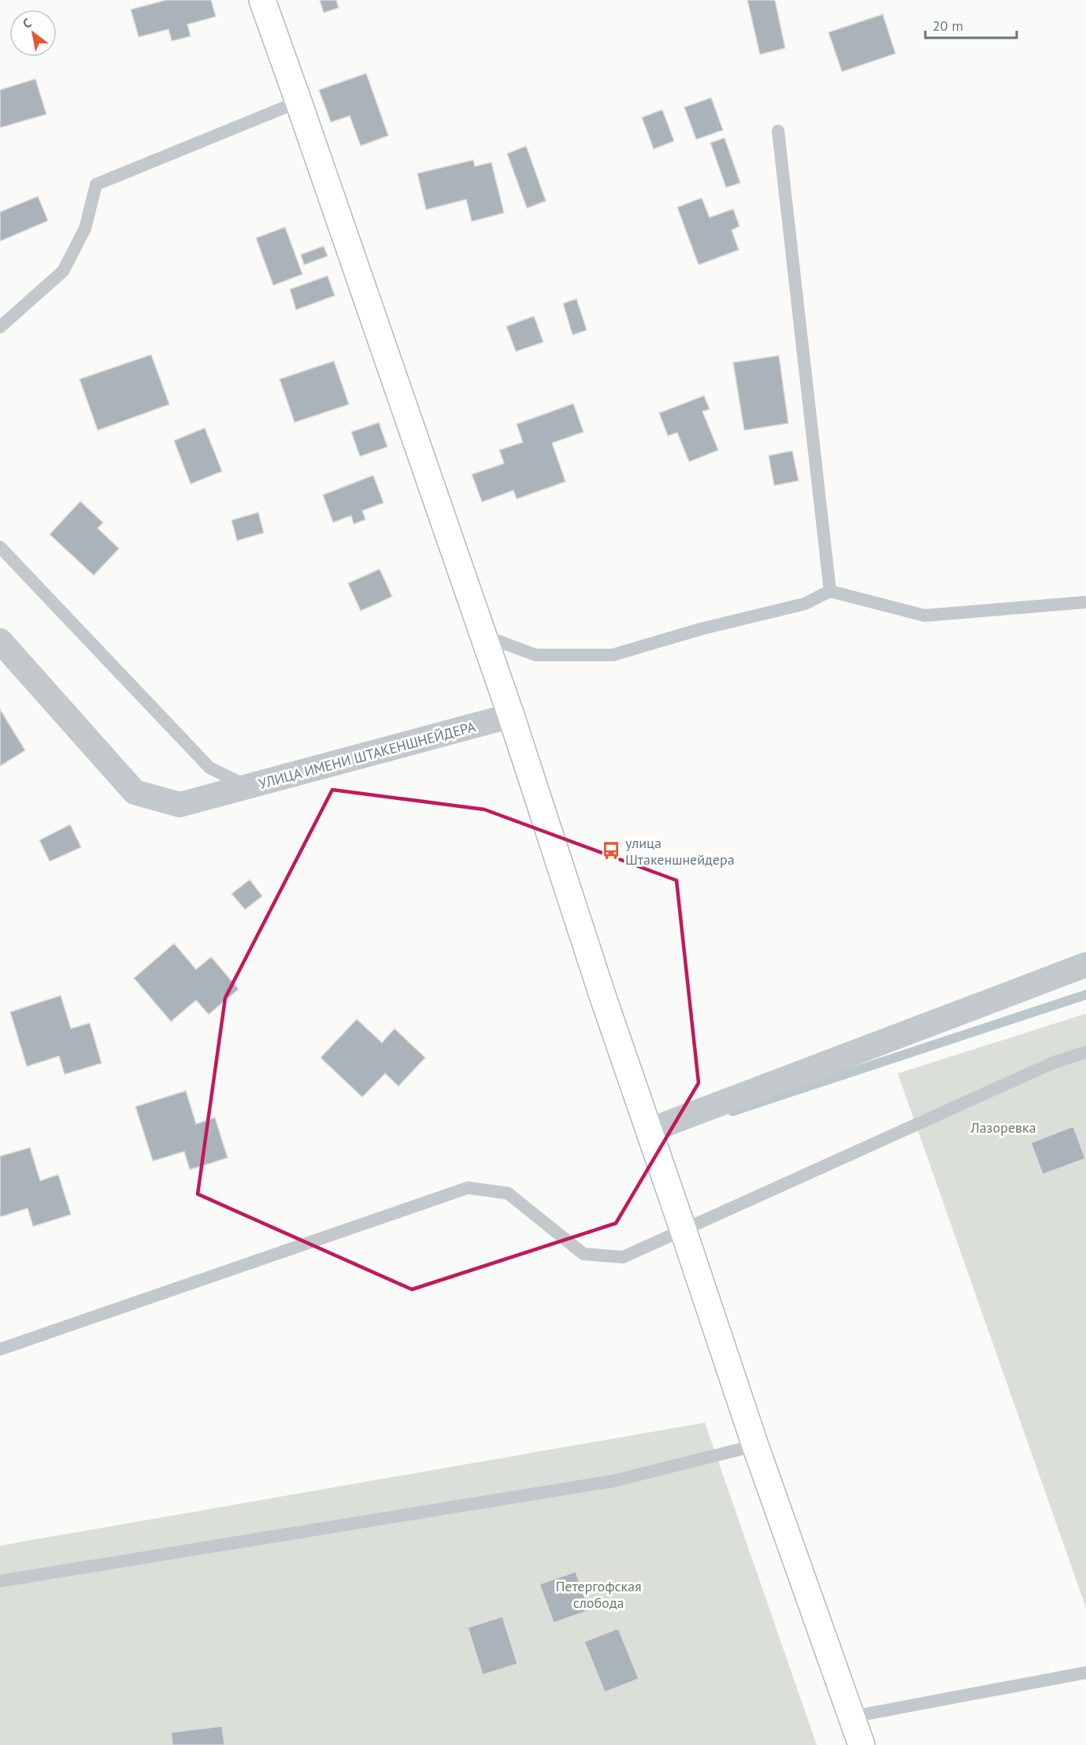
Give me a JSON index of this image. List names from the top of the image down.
{
  "streets": {
    "street": ["УЛИЦА ИМЕНИ ШТАКЕНШНЕЙДЕРА"]
  },
  "parks": ["Лазоревка", "Петергофская слобода"],
  "places": {
    "bus stop": ["улица Штакеншнейдера"]
  },
  "scale_bar": "20 m",
  "north": "top left"
}
